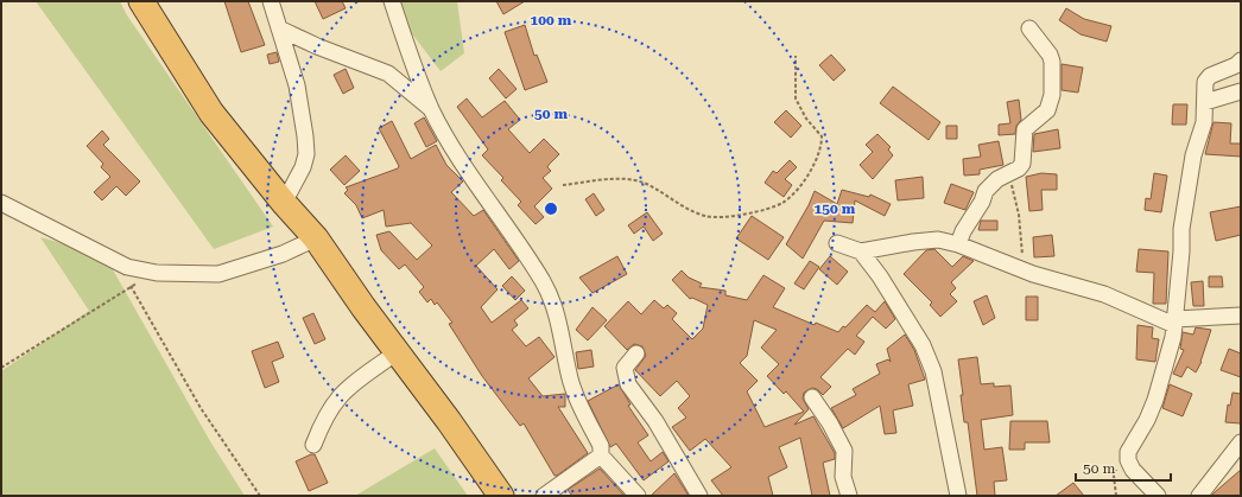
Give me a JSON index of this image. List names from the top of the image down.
{
  "scale_bar": "50 m",
  "rings": ["100 m", "50 m", "150 m"]
}
